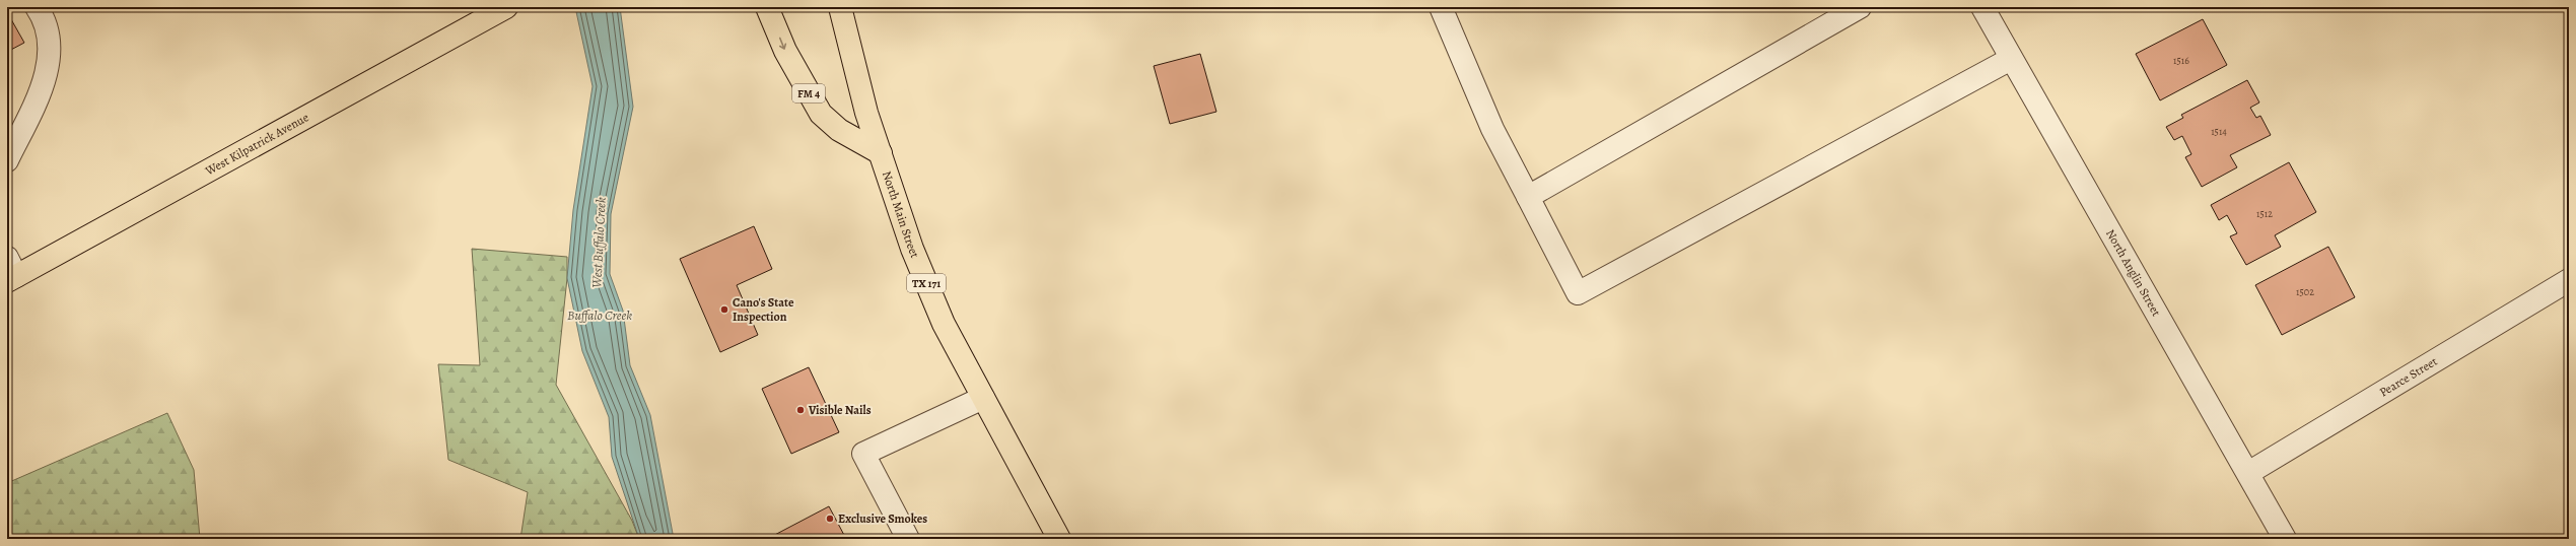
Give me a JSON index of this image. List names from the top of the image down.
{
  "streets": {
    "main road": [
      "FM 4",
      "West Kilpatrick Avenue",
      "North Main Street",
      "TX 171"
    ],
    "street": ["North Anglin Street", "Pearce Street"]
  },
  "crossings": [
    ["FM 4", "North Main Street"],
    ["North Anglin Street", "Pearce Street"]
  ],
  "water": ["West Buffalo Creek", "Buffalo Creek"],
  "places": ["Cano's State Inspection", "Visible Nails", "Exclusive Smokes"],
  "house_numbers": [
    "1516",
    "1514",
    "1512",
    "1502"
  ]
}
